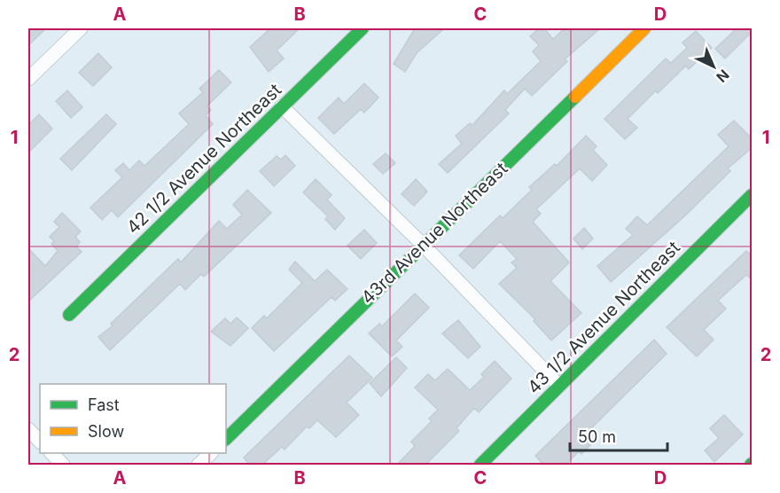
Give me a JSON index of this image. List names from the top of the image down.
{
  "streets": {
    "street": ["42 1/2 Avenue Northeast", "43rd Avenue Northeast", "43 1/2 Avenue Northeast"]
  },
  "legend": ["Fast", "Slow"],
  "scale_bar": "50 m",
  "north": "bottom right",
  "grid": {
    "columns": [
      "A",
      "B",
      "C",
      "D"
    ],
    "rows": ["1", "2"]
  }
}
